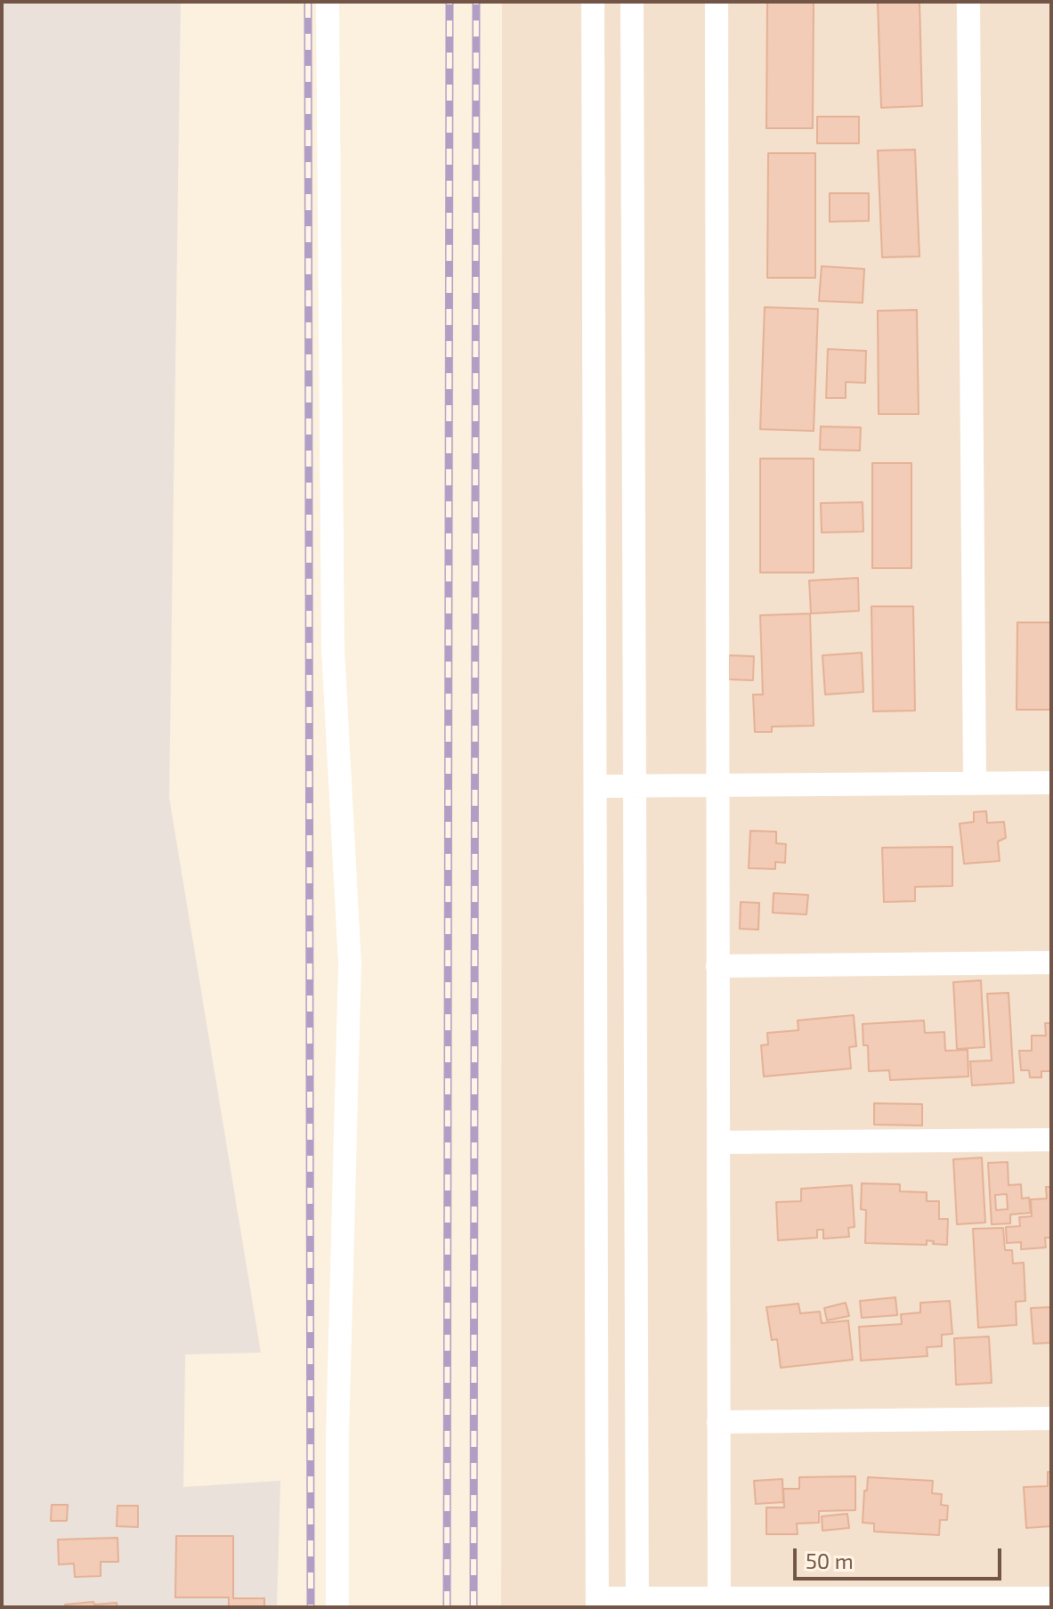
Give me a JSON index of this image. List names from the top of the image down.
{
  "scale_bar": "50 m"
}
